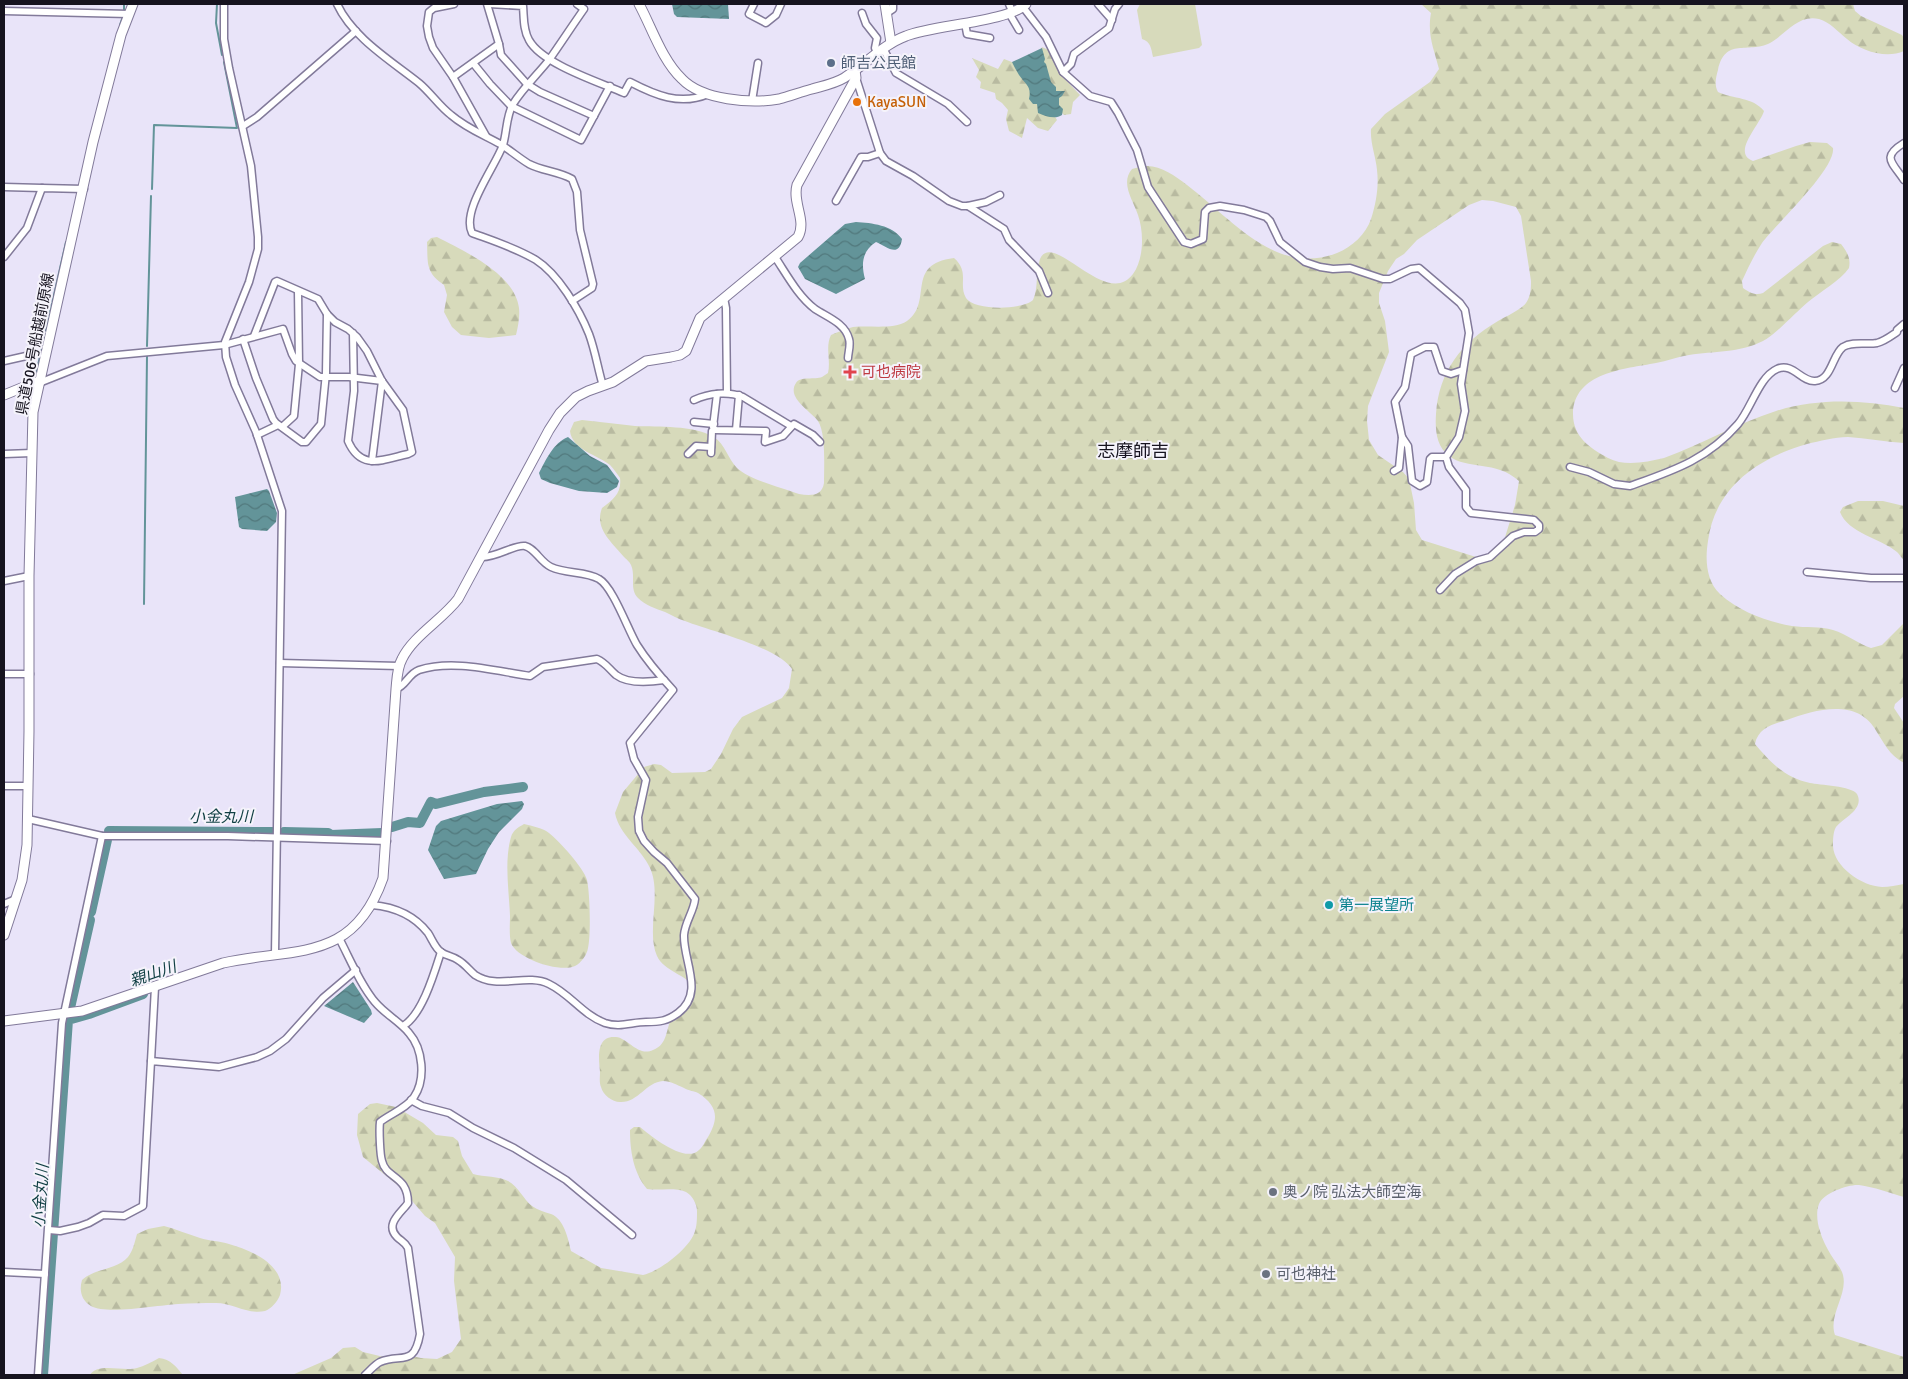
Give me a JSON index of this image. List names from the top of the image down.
{
  "streets": {
    "street": ["県道506号船越前原線"]
  },
  "districts": ["志摩師吉"],
  "water": ["小金丸川", "親山川"],
  "places": {
    "other": [
      "師吉公民館",
      "KayaSUN",
      "第一展望所",
      "奥ノ院 弘法大師空海",
      "可也神社"
    ],
    "health": ["可也病院"]
  }
}
